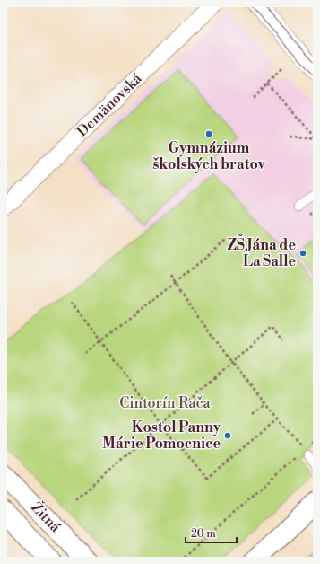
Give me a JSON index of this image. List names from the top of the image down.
{
  "streets": {
    "main road": ["Žitná"],
    "street": ["Demänovská"]
  },
  "parks": ["Cintorín Rača"],
  "places": ["Gymnázium školských bratov", "ZŠ Jána de La Salle", "Kostol Panny Márie Pomocnice"],
  "scale_bar": "20 m"
}
